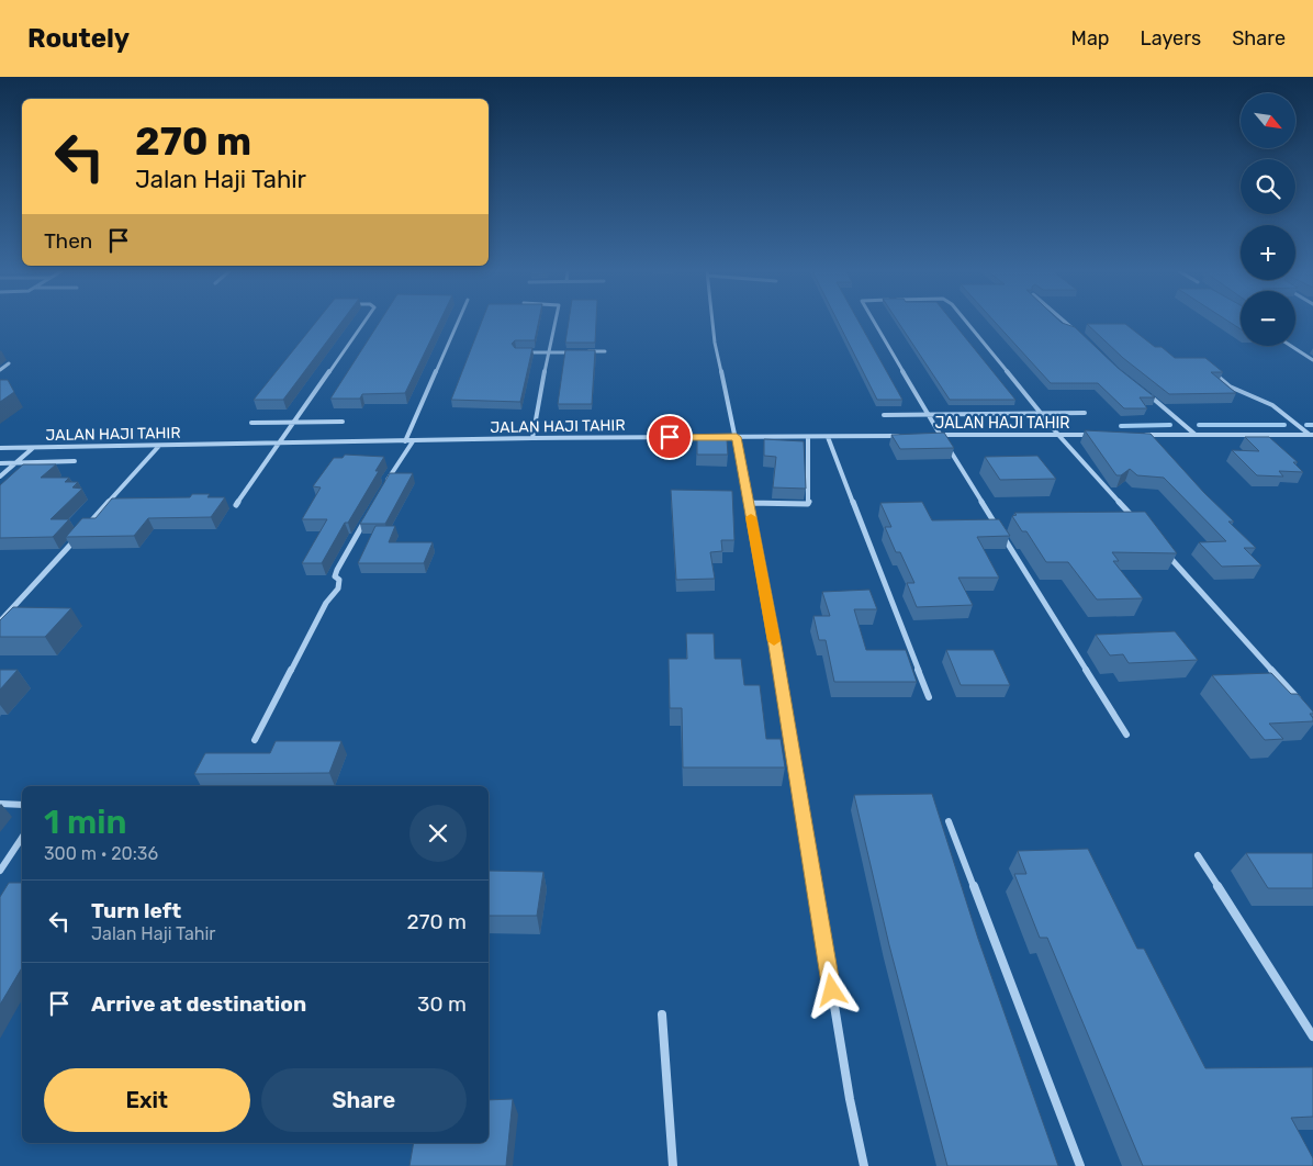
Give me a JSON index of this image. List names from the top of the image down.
{
  "streets": {
    "street": ["JALAN HAJI TAHIR"]
  },
  "north": "bottom right",
  "page": {
    "header": "Routely",
    "nav": ["Map", "Layers", "Share"],
    "map_buttons": ["+", "−"],
    "turn": ["270 m", "Jalan Haji Tahir"],
    "then": "Then",
    "heading": ["1 min", "300 m · 20:36"],
    "list": [
      {
        "name": "Turn left",
        "note": "Jalan Haji Tahir",
        "value": "270 m"
      },
      {
        "name": "Arrive at destination",
        "value": "30 m"
      }
    ],
    "buttons": ["Exit", "Share"]
  }
}
